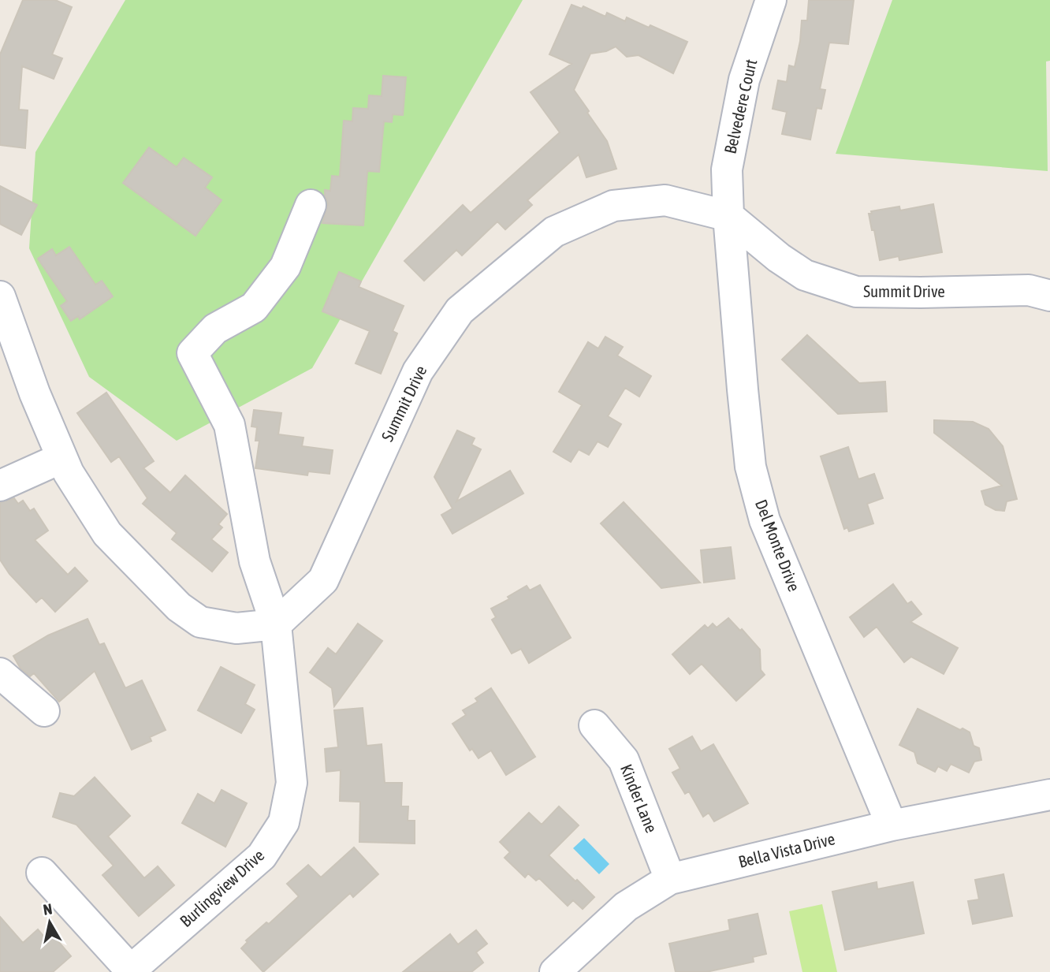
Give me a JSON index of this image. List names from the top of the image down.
{
  "streets": {
    "street": [
      "Belvedere Court",
      "Summit Drive",
      "Del Monte Drive",
      "Kinder Lane",
      "Bella Vista Drive",
      "Burlingview Drive"
    ]
  },
  "crossings": [
    ["Belvedere Court", "Summit Drive"],
    ["Belvedere Court", "Del Monte Drive"],
    ["Summit Drive", "Del Monte Drive"],
    ["Summit Drive", "Burlingview Drive"],
    ["Del Monte Drive", "Bella Vista Drive"],
    ["Kinder Lane", "Bella Vista Drive"]
  ],
  "north": "top"
}
